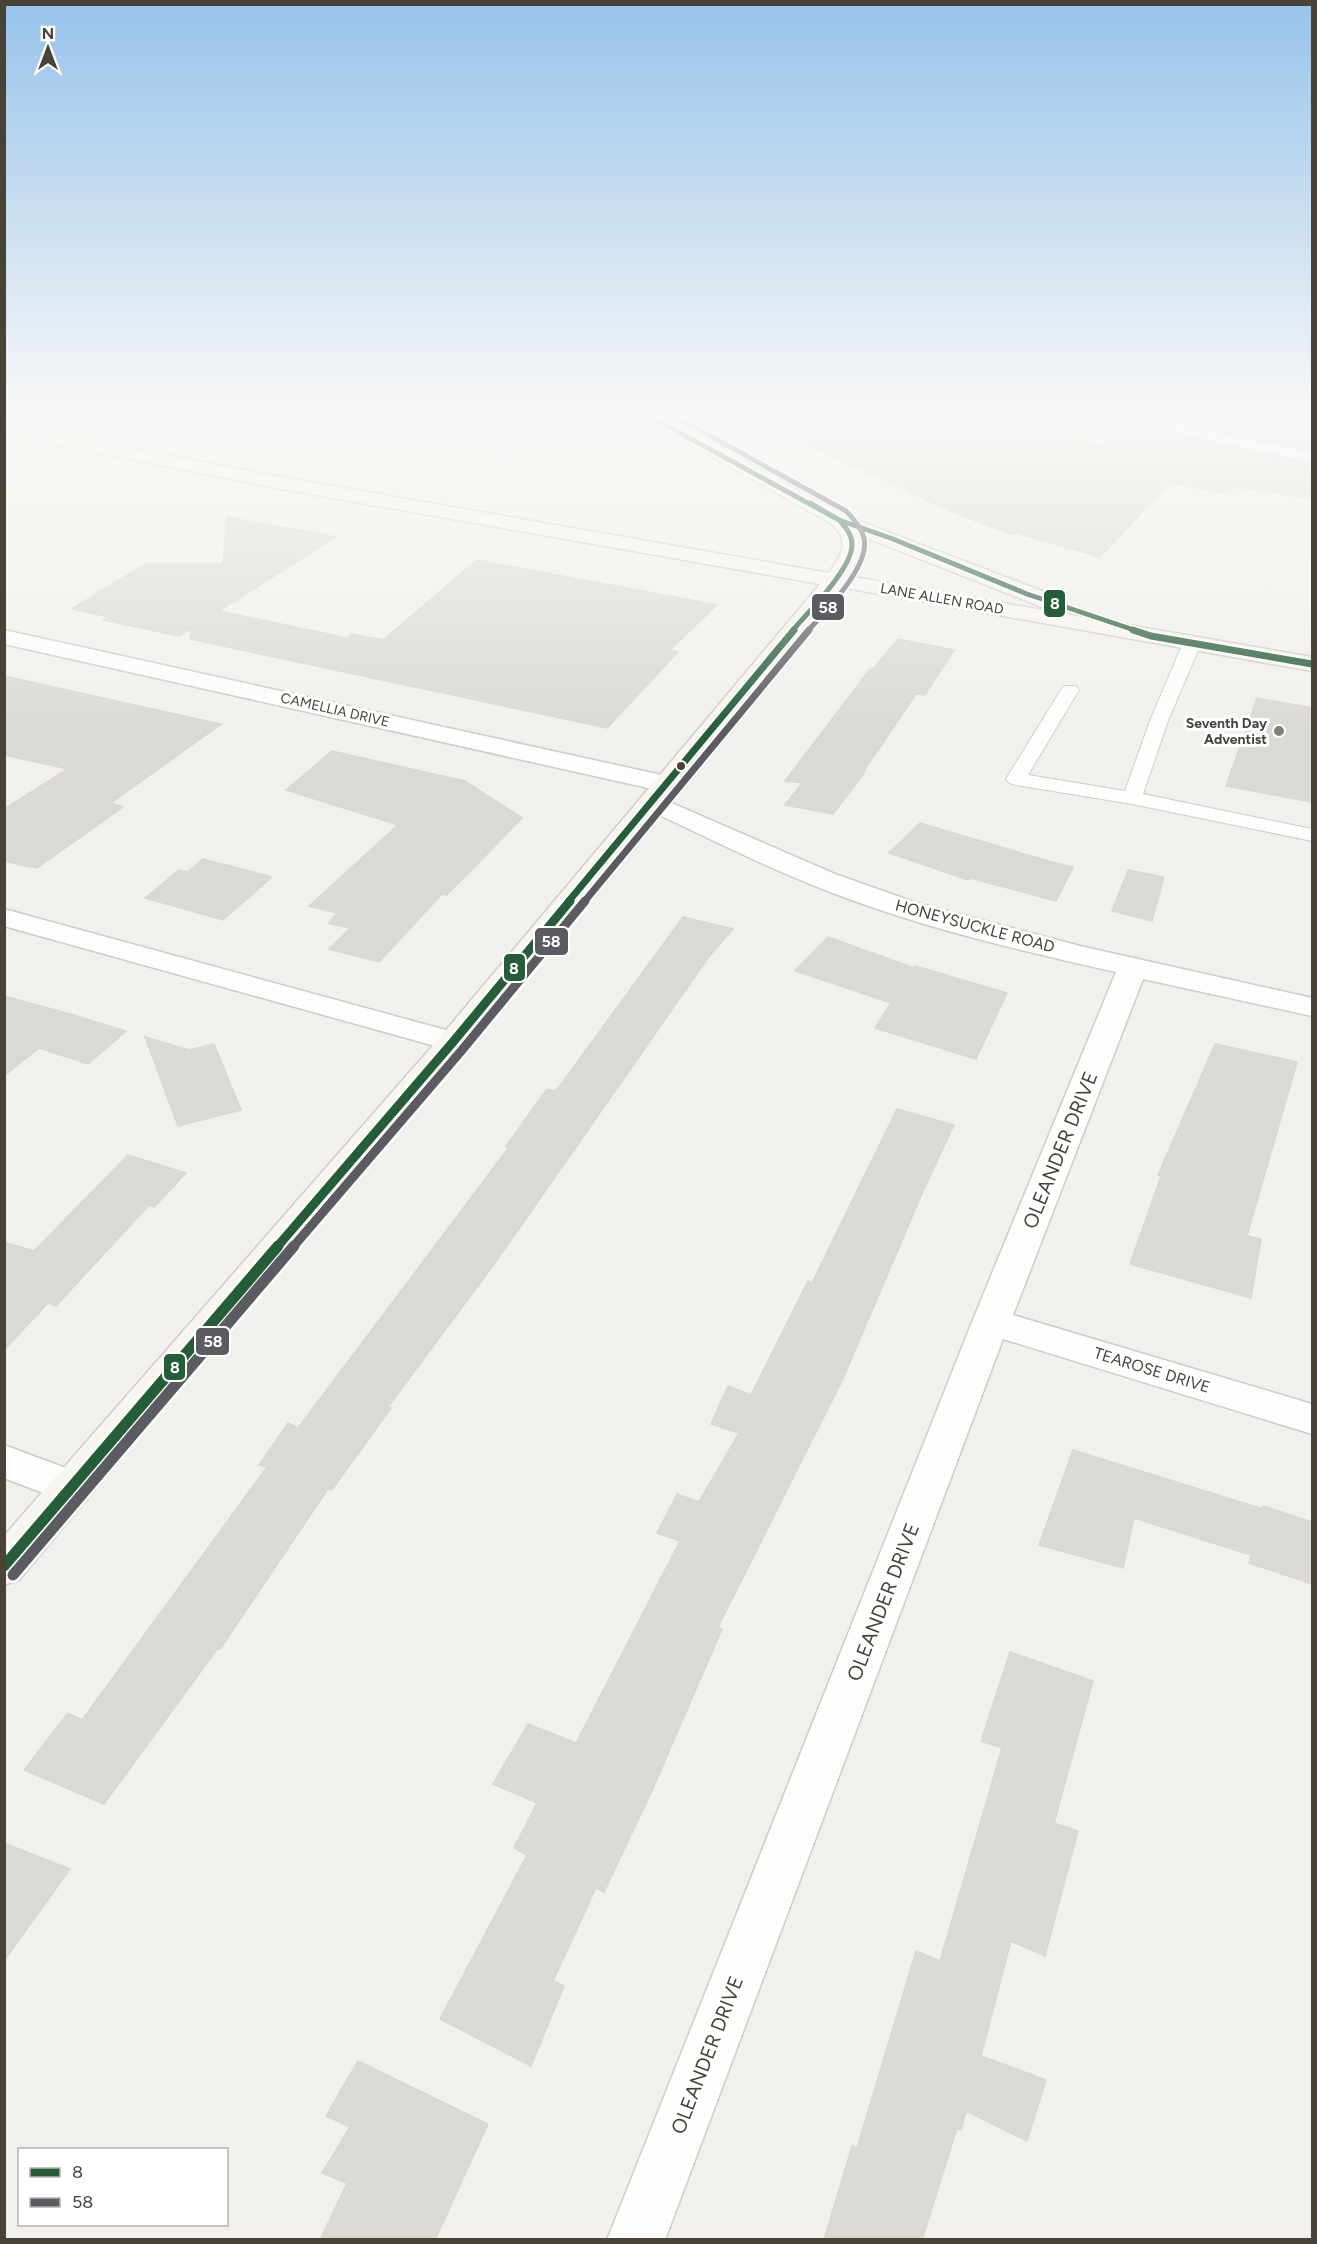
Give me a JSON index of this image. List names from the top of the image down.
{
  "streets": {
    "street": [
      "LANE ALLEN ROAD",
      "CAMELLIA DRIVE",
      "HONEYSUCKLE ROAD",
      "OLEANDER DRIVE",
      "TEAROSE DRIVE"
    ]
  },
  "crossings": [
    ["CAMELLIA DRIVE", "HONEYSUCKLE ROAD"],
    ["HONEYSUCKLE ROAD", "OLEANDER DRIVE"],
    ["OLEANDER DRIVE", "TEAROSE DRIVE"]
  ],
  "places": ["Seventh Day Adventist"],
  "lines": ["transit line 8", "transit line 58"],
  "legend": ["8", "58"],
  "north": "top"
}
